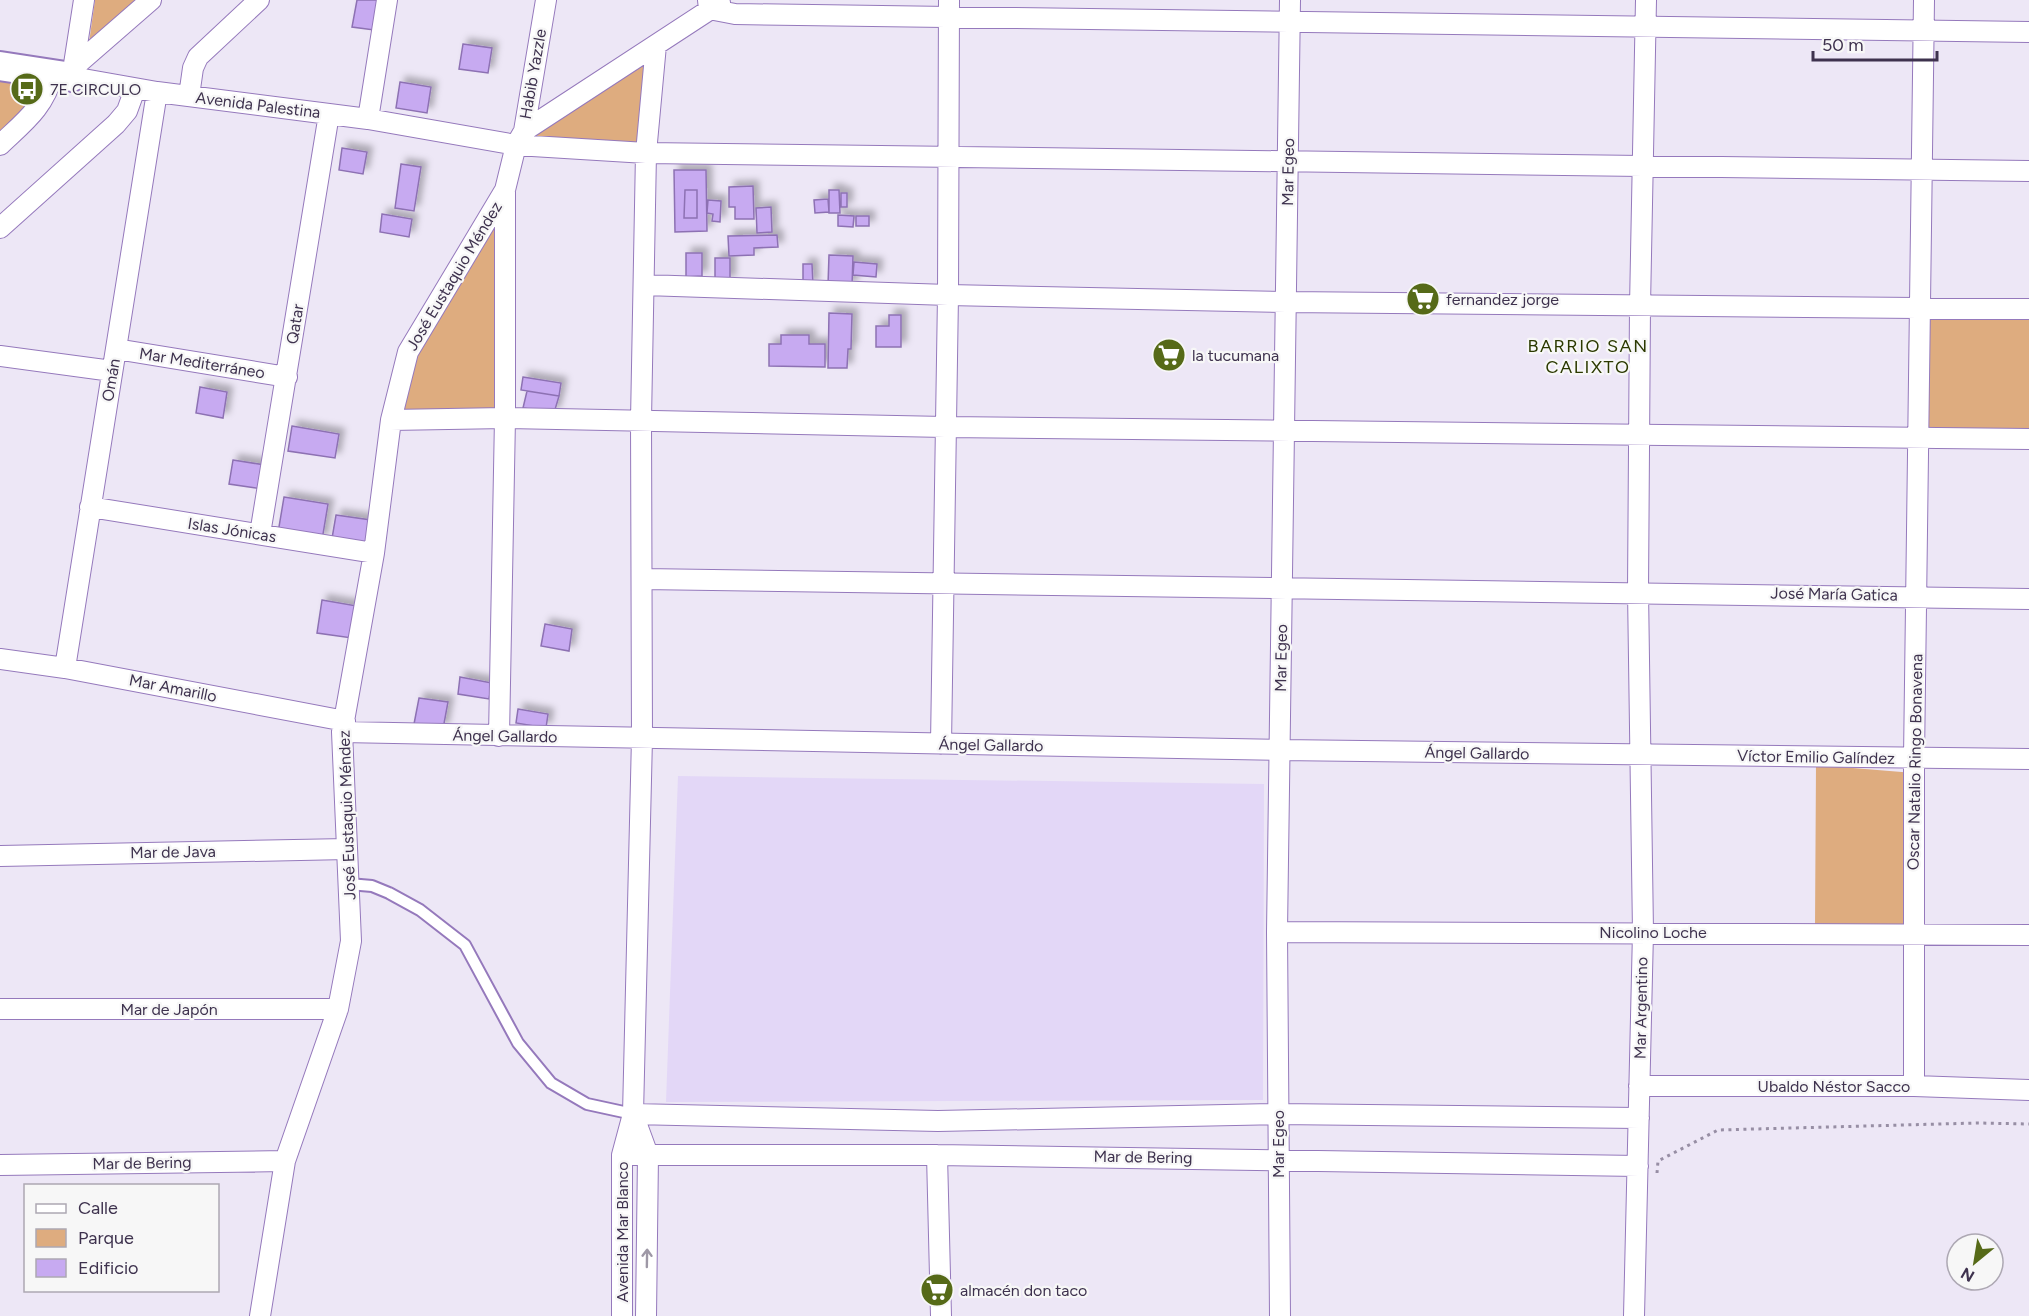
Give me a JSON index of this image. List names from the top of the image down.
{
  "streets": {
    "street": [
      "Habib Yazzle",
      "Avenida Palestina",
      "Mar Egeo",
      "José Eustaquio Méndez",
      "Qatar",
      "Mar Mediterráneo",
      "Omán",
      "Islas Jónicas",
      "José María Gatica",
      "Mar Amarillo",
      "Ángel Gallardo",
      "Víctor Emilio Galíndez",
      "Oscar Natalio Ringo Bonavena",
      "Mar de Java",
      "Nicolino Loche",
      "Mar Argentino",
      "Mar de Japón",
      "Ubaldo Néstor Sacco",
      "Mar de Bering",
      "Avenida Mar Blanco"
    ]
  },
  "crossings": [
    ["Habib Yazzle", "Avenida Palestina"],
    ["Habib Yazzle", "José Eustaquio Méndez"],
    ["Avenida Palestina", "Mar Egeo"],
    ["Avenida Palestina", "Qatar"],
    ["Avenida Palestina", "Omán"],
    ["Avenida Palestina", "Oscar Natalio Ringo Bonavena"],
    ["Avenida Palestina", "Mar Argentino"],
    ["Mar Egeo", "José María Gatica"],
    ["Mar Egeo", "Ángel Gallardo"],
    ["Mar Egeo", "Nicolino Loche"],
    ["Mar Egeo", "Mar de Bering"],
    ["José Eustaquio Méndez", "Islas Jónicas"],
    ["José Eustaquio Méndez", "Mar Amarillo"],
    ["José Eustaquio Méndez", "Ángel Gallardo"],
    ["José Eustaquio Méndez", "Mar de Java"],
    ["José Eustaquio Méndez", "Mar de Japón"],
    ["José Eustaquio Méndez", "Mar de Bering"],
    ["Qatar", "Mar Mediterráneo"],
    ["Qatar", "Islas Jónicas"],
    ["Mar Mediterráneo", "Omán"],
    ["Omán", "Islas Jónicas"],
    ["Omán", "Mar Amarillo"],
    ["José María Gatica", "Oscar Natalio Ringo Bonavena"],
    ["José María Gatica", "Mar Argentino"],
    ["Mar Amarillo", "Ángel Gallardo"],
    ["Ángel Gallardo", "Víctor Emilio Galíndez"],
    ["Ángel Gallardo", "Mar Argentino"],
    ["Víctor Emilio Galíndez", "Oscar Natalio Ringo Bonavena"],
    ["Víctor Emilio Galíndez", "Mar Argentino"],
    ["Oscar Natalio Ringo Bonavena", "Nicolino Loche"],
    ["Oscar Natalio Ringo Bonavena", "Ubaldo Néstor Sacco"],
    ["Nicolino Loche", "Mar Argentino"],
    ["Mar Argentino", "Ubaldo Néstor Sacco"],
    ["Mar Argentino", "Mar de Bering"],
    ["Mar de Bering", "Avenida Mar Blanco"]
  ],
  "districts": ["BARRIO SAN CALIXTO"],
  "places": {
    "bus stop": ["7E CIRCULO"],
    "supermarket": ["fernandez jorge", "la tucumana", "almacén don taco"]
  },
  "legend": ["Calle", "Parque", "Edificio"],
  "scale_bar": "50 m",
  "north": "bottom left"
}
